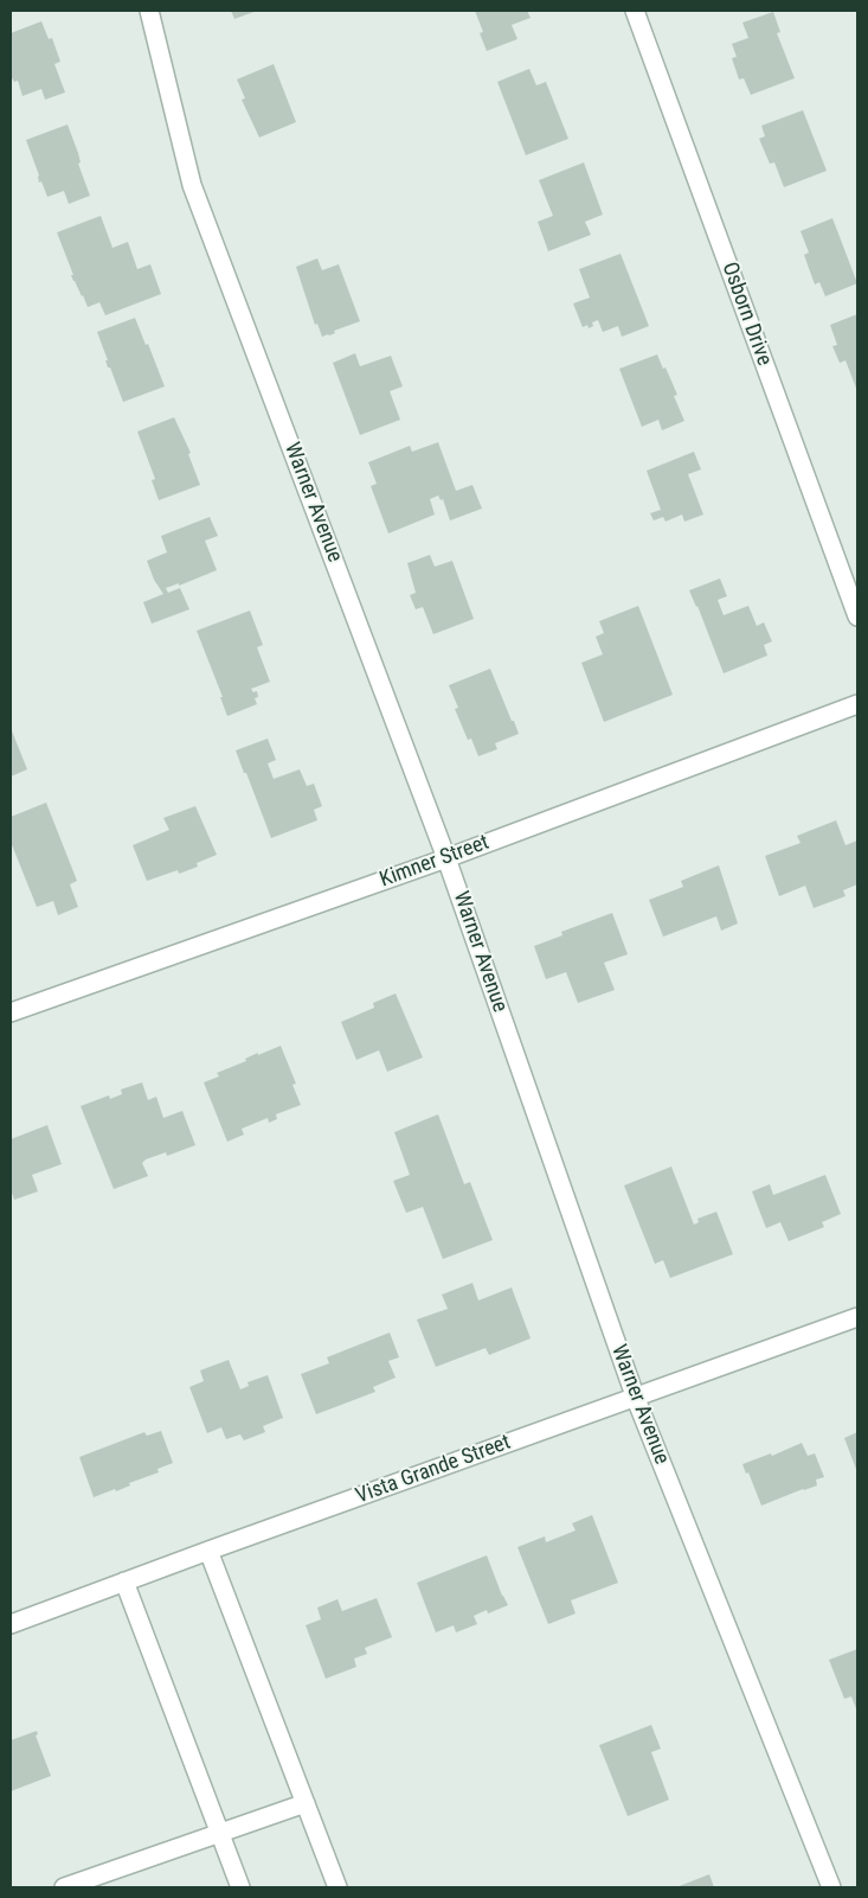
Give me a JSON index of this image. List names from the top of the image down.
{
  "streets": {
    "street": [
      "Osborn Drive",
      "Warner Avenue",
      "Kimner Street",
      "Vista Grande Street"
    ]
  },
  "crossings": [
    ["Warner Avenue", "Kimner Street"],
    ["Warner Avenue", "Vista Grande Street"]
  ]
}
